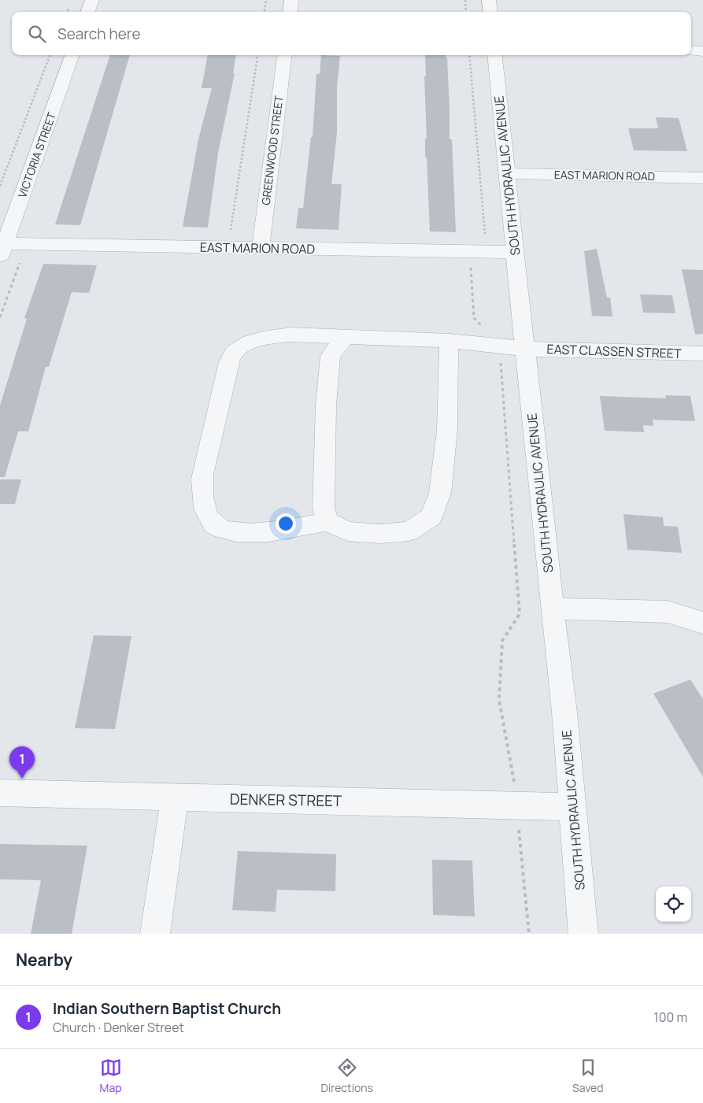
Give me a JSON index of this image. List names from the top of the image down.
{
  "streets": {
    "street": [
      "GREENWOOD STREET",
      "VICTORIA STREET",
      "SOUTH HYDRAULIC AVENUE",
      "EAST MARION ROAD",
      "EAST CLASSEN STREET",
      "DENKER STREET"
    ]
  },
  "crossings": [
    ["GREENWOOD STREET", "EAST MARION ROAD"],
    ["VICTORIA STREET", "EAST MARION ROAD"],
    ["SOUTH HYDRAULIC AVENUE", "EAST MARION ROAD"],
    ["SOUTH HYDRAULIC AVENUE", "EAST CLASSEN STREET"],
    ["SOUTH HYDRAULIC AVENUE", "DENKER STREET"]
  ],
  "page": {
    "search": "Search here",
    "pins": "1",
    "heading": "Nearby",
    "list": [
      {
        "mark": "1",
        "name": "Indian Southern Baptist Church",
        "note": "Church · Denker Street",
        "value": "100 m"
      }
    ],
    "nav": ["Map", "Directions", "Saved"]
  }
}
